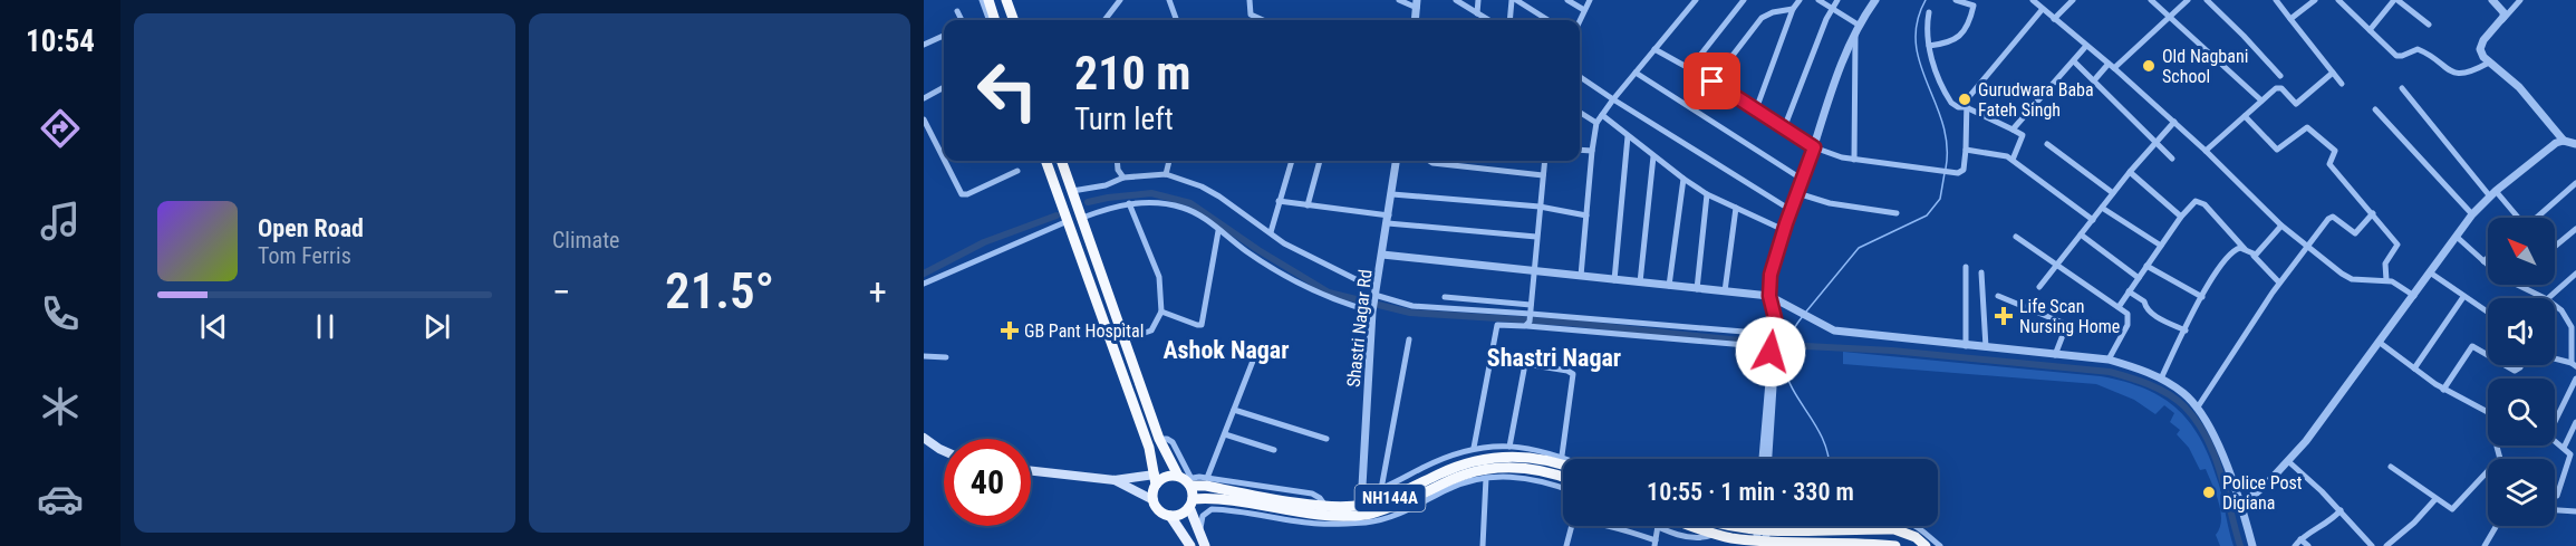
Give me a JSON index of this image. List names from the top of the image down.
{
  "streets": {
    "highway": ["NH144A"],
    "street": ["Shastri Nagar Rd"]
  },
  "crossings": [
    ["Shastri Nagar Rd", "NH144A"]
  ],
  "districts": ["Ashok Nagar", "Shastri Nagar"],
  "places": {
    "other": ["Old Nagbani School", "Gurudwara Baba Fateh Singh", "Police Post Digiana"],
    "health": ["Life Scan Nursing Home", "GB Pant Hospital"]
  },
  "north": "top left",
  "page": {
    "tabs": "10:54",
    "tile": "Climate",
    "turn": ["210 m", "Turn left"],
    "song": ["Open Road", "Tom Ferris"],
    "heat": ["−", "21.5°", "+"],
    "limit": "40",
    "trip": "10:55 · 1 min · 330 m"
  }
}
